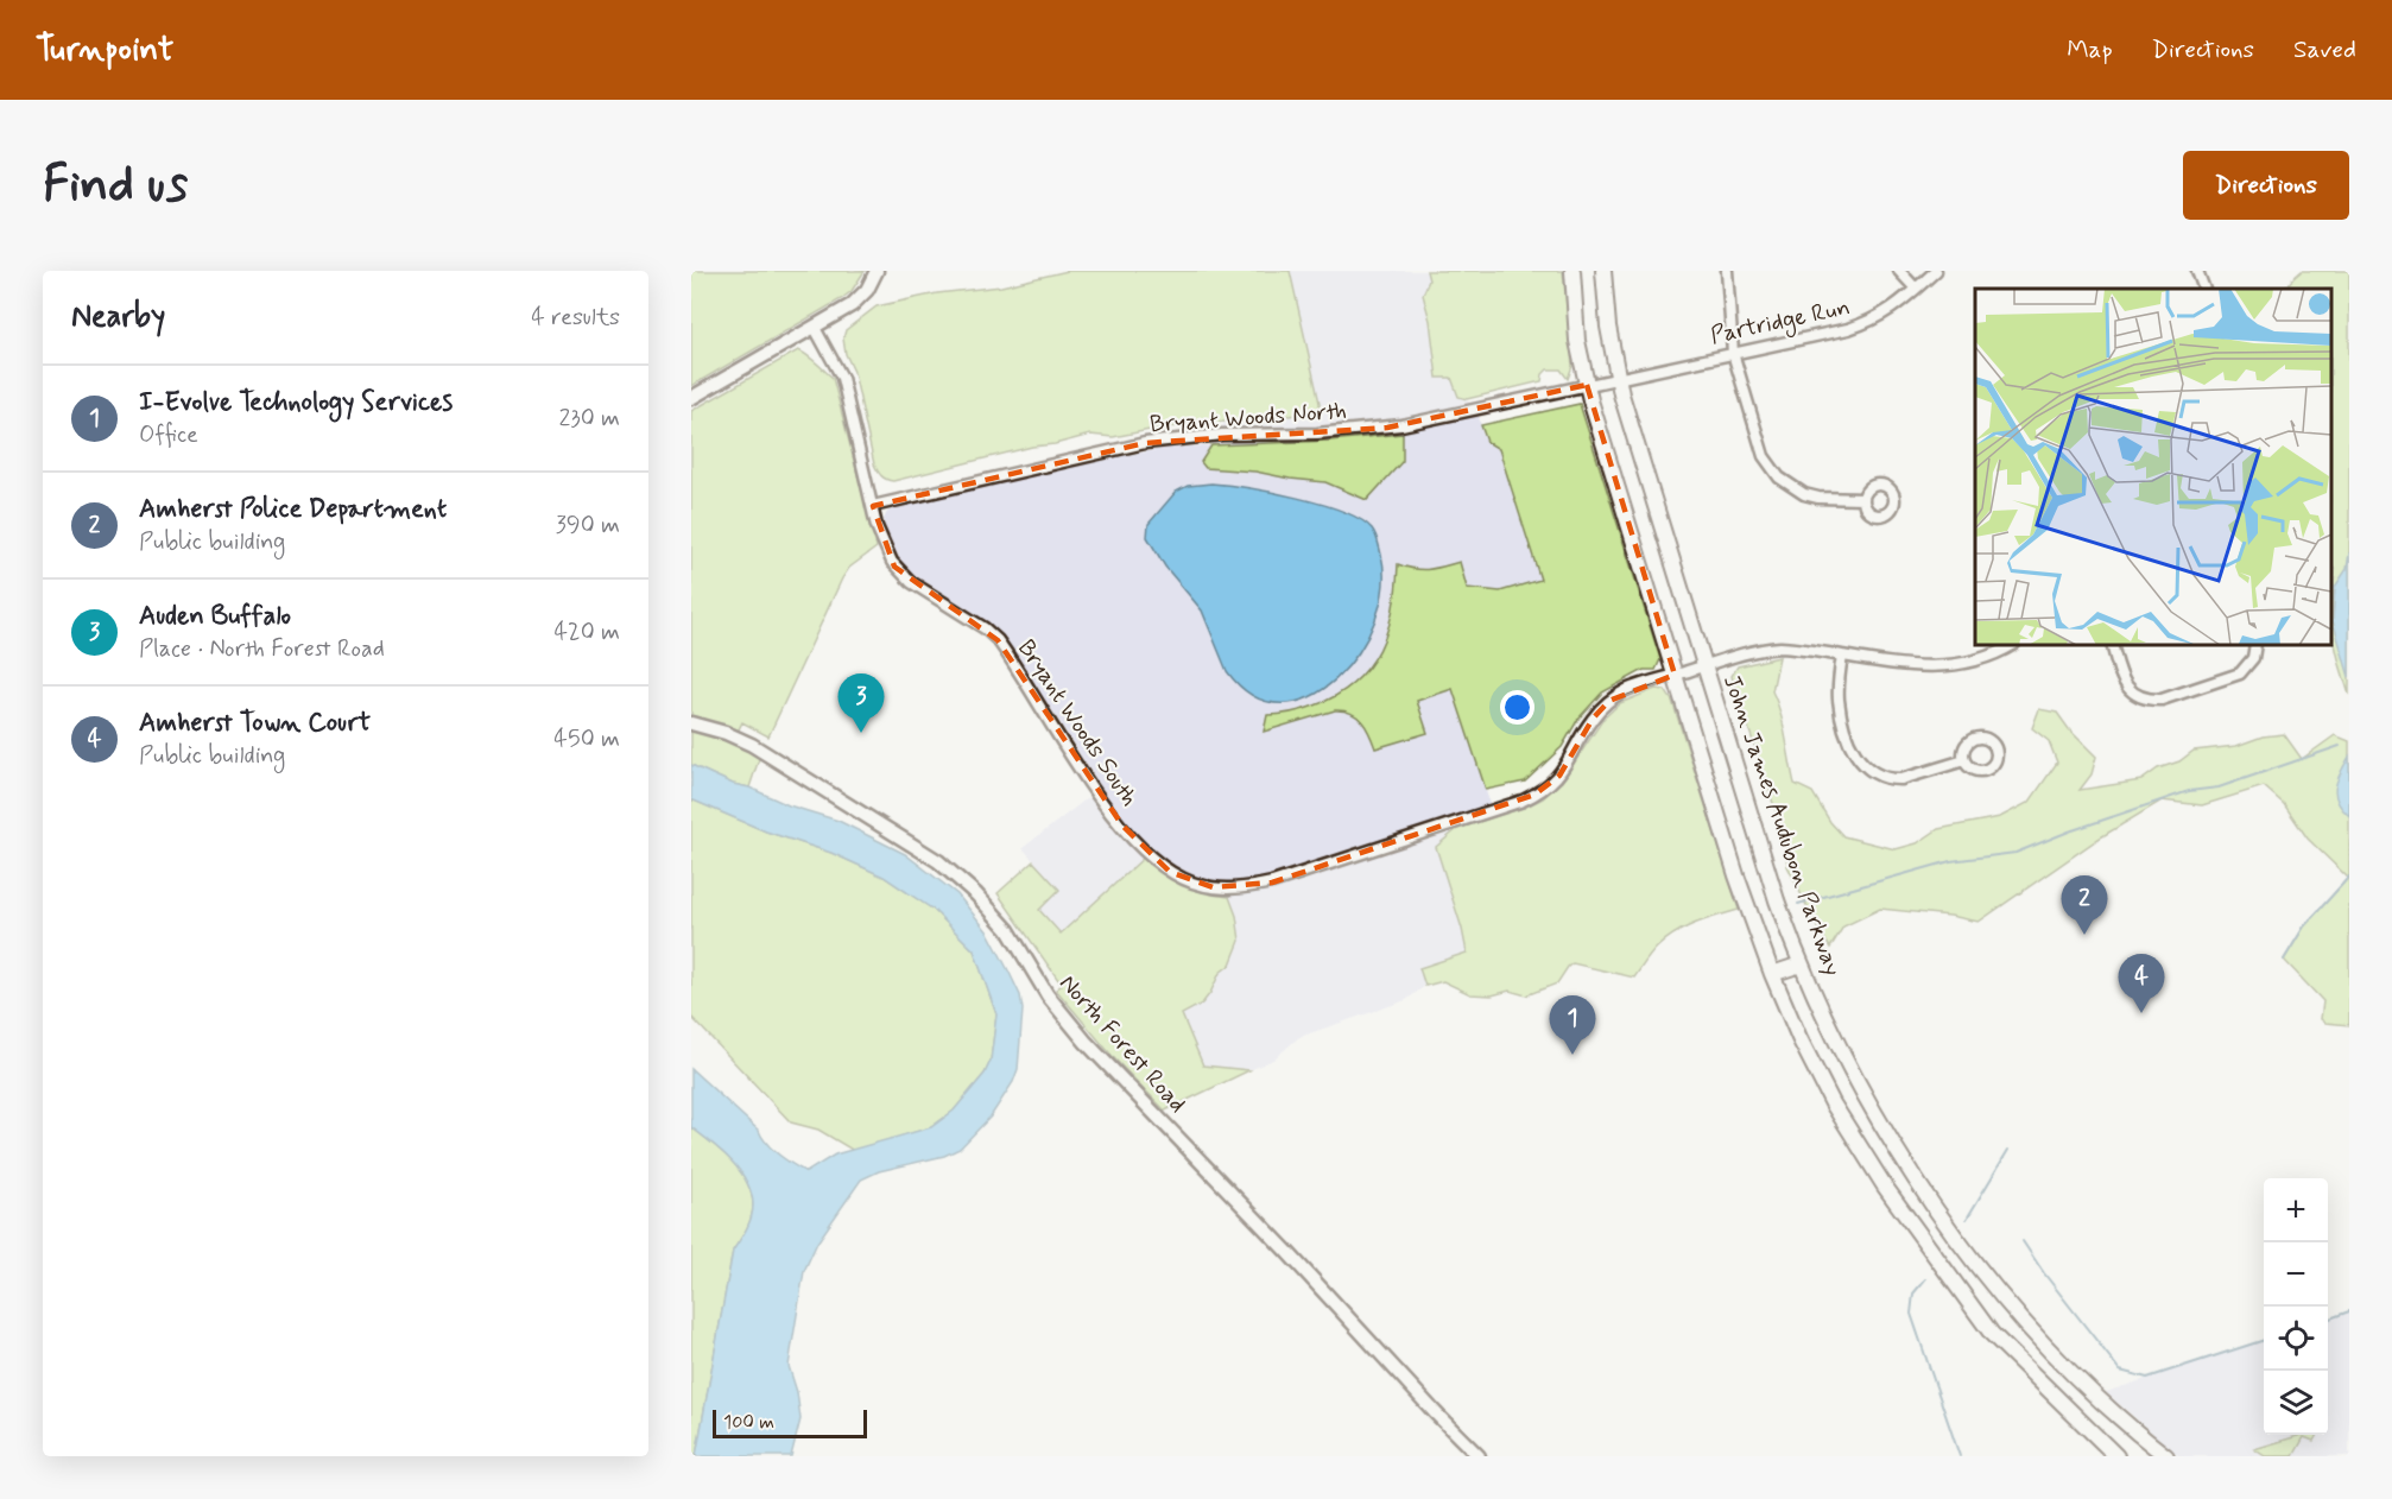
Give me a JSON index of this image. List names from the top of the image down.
{
  "streets": {
    "main road": ["John James Audubon Parkway"],
    "street": [
      "Partridge Run",
      "Bryant Woods North",
      "Bryant Woods South",
      "North Forest Road"
    ]
  },
  "crossings": [
    ["Partridge Run", "Bryant Woods North"],
    ["Partridge Run", "John James Audubon Parkway"],
    ["Bryant Woods North", "Bryant Woods South"],
    ["Bryant Woods South", "John James Audubon Parkway"]
  ],
  "scale_bar": "100 m",
  "page": {
    "header": "Turnpoint",
    "nav": ["Map", "Directions", "Saved"],
    "buttons": "Directions",
    "title": "Find us",
    "heading": ["Nearby", "4 results"],
    "list": [
      {
        "mark": "1",
        "name": "I-Evolve Technology Services",
        "note": "Office",
        "value": "230 m"
      },
      {
        "mark": "2",
        "name": "Amherst Police Department",
        "note": "Public building",
        "value": "390 m"
      },
      {
        "mark": "3",
        "name": "Auden Buffalo",
        "note": "Place · North Forest Road",
        "value": "420 m"
      },
      {
        "mark": "4",
        "name": "Amherst Town Court",
        "note": "Public building",
        "value": "450 m"
      }
    ],
    "pins": [
      "3",
      "2",
      "4",
      "1"
    ],
    "map_buttons": ["+", "−"],
    "scale": "100 m"
  }
}
